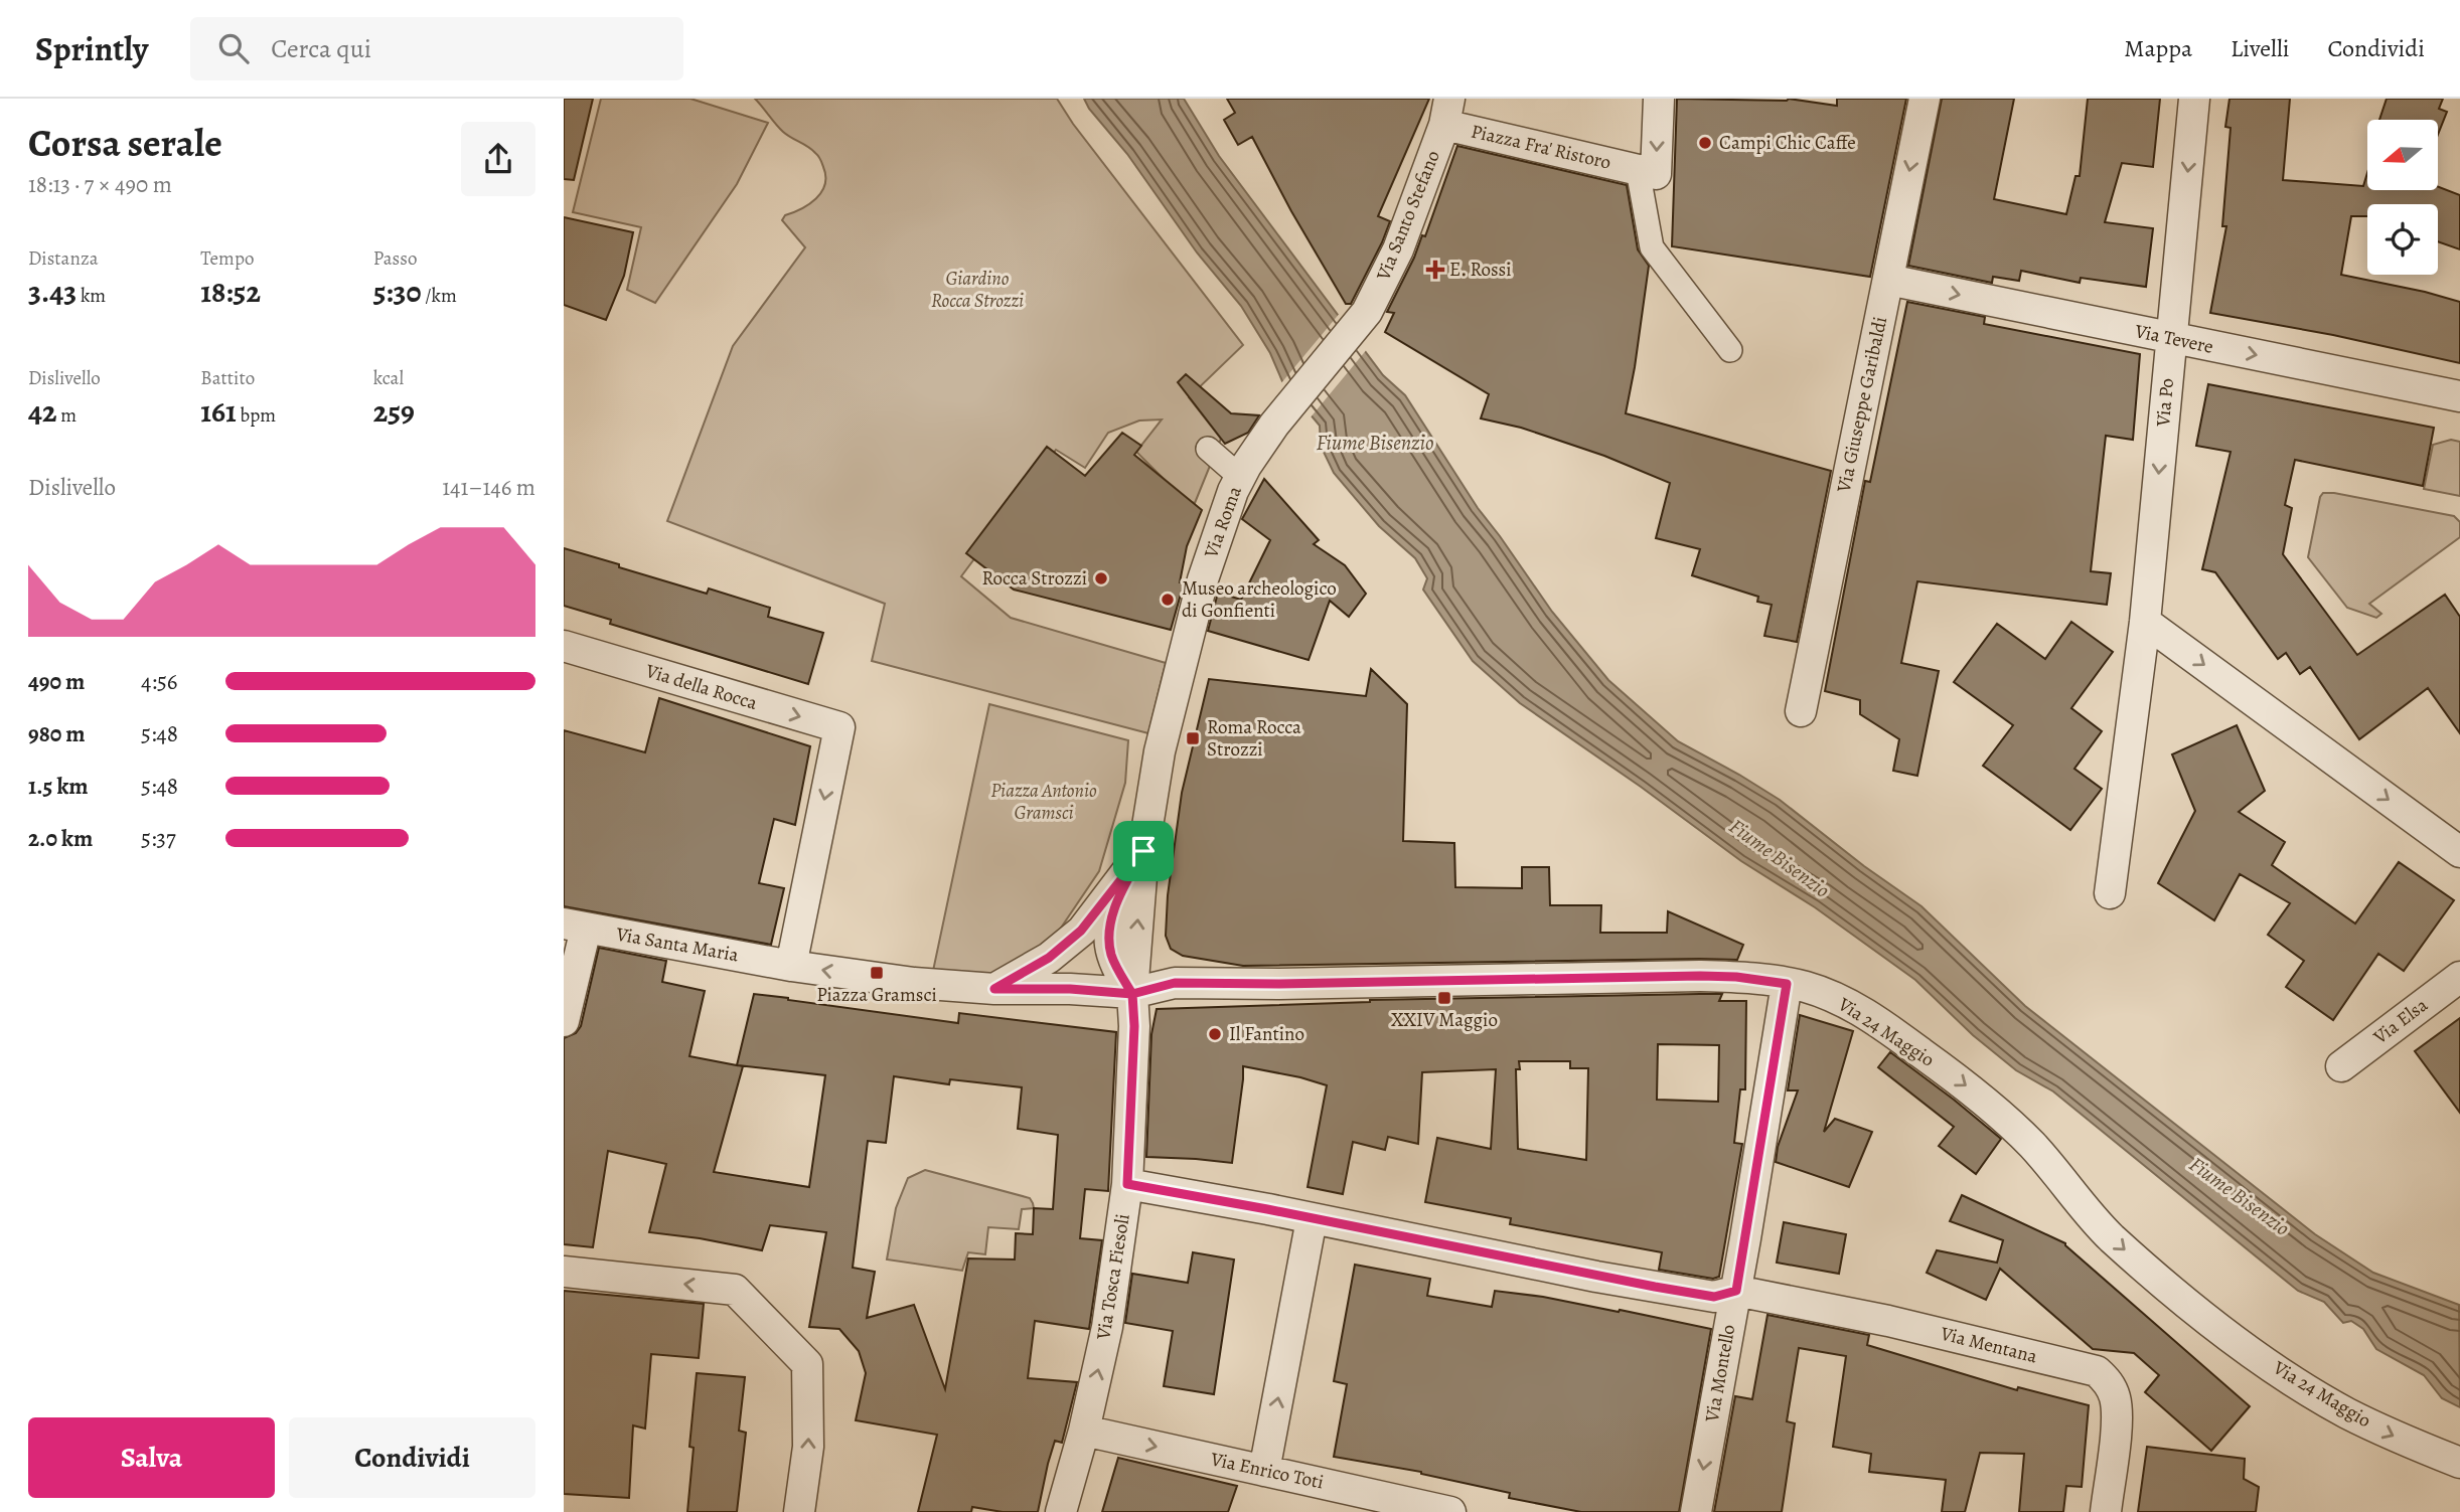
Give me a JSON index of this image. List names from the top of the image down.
{
  "streets": {
    "street": [
      "Piazza Fra' Ristoro",
      "Via Santo Stefano",
      "Via Tevere",
      "Via Po",
      "Via Giuseppe Garibaldi",
      "Via Roma",
      "Via della Rocca",
      "Via Santa Maria",
      "Via Elsa",
      "Via 24 Maggio",
      "Via Tosca Fiesoli",
      "Via Mentana",
      "Via Montello",
      "Via Enrico Toti"
    ]
  },
  "crossings": [
    ["Piazza Fra' Ristoro", "Via Santo Stefano"],
    ["Via Santo Stefano", "Via Roma"],
    ["Via Tevere", "Via Po"],
    ["Via Tevere", "Via Giuseppe Garibaldi"],
    ["Via della Rocca", "Via Santa Maria"],
    ["Via 24 Maggio", "Via Tosca Fiesoli"],
    ["Via 24 Maggio", "Via Montello"],
    ["Via Tosca Fiesoli", "Via Mentana"],
    ["Via Tosca Fiesoli", "Via Enrico Toti"],
    ["Via Mentana", "Via Montello"]
  ],
  "one_way": [
    "Via Tevere",
    "Via Po",
    "Via 24 Maggio",
    "Via Montello",
    "Via Enrico Toti"
  ],
  "water": ["Fiume Bisenzio"],
  "parks": ["Giardino Rocca Strozzi", "Piazza Antonio Gramsci"],
  "places": {
    "other": [
      "Campi Chic Caffe",
      "Rocca Strozzi",
      "Museo archeologico di Gonfienti",
      "Il Fantino"
    ],
    "health": ["E. Rossi"],
    "transit": ["Roma Rocca Strozzi", "Piazza Gramsci", "XXIV Maggio"]
  },
  "north": "left",
  "page": {
    "header": "Sprintly",
    "search": "Cerca qui",
    "nav": ["Mappa", "Livelli", "Condividi"],
    "heading": ["Corsa serale", "18:13 · 7 × 490 m"],
    "stats": [
      ["Distanza", "3.43 km"],
      ["Tempo", "18:52"],
      ["Passo", "5:30 /km"],
      ["Dislivello", "42 m"],
      ["Battito", "161 bpm"],
      ["kcal", "259"]
    ],
    "chart": ["Dislivello", "141–146 m"],
    "list": [
      {
        "name": "490 m",
        "note": "4:56"
      },
      {
        "name": "980 m",
        "note": "5:48"
      },
      {
        "name": "1.5 km",
        "note": "5:48"
      },
      {
        "name": "2.0 km",
        "note": "5:37"
      }
    ],
    "buttons": ["Salva", "Condividi"]
  }
}
